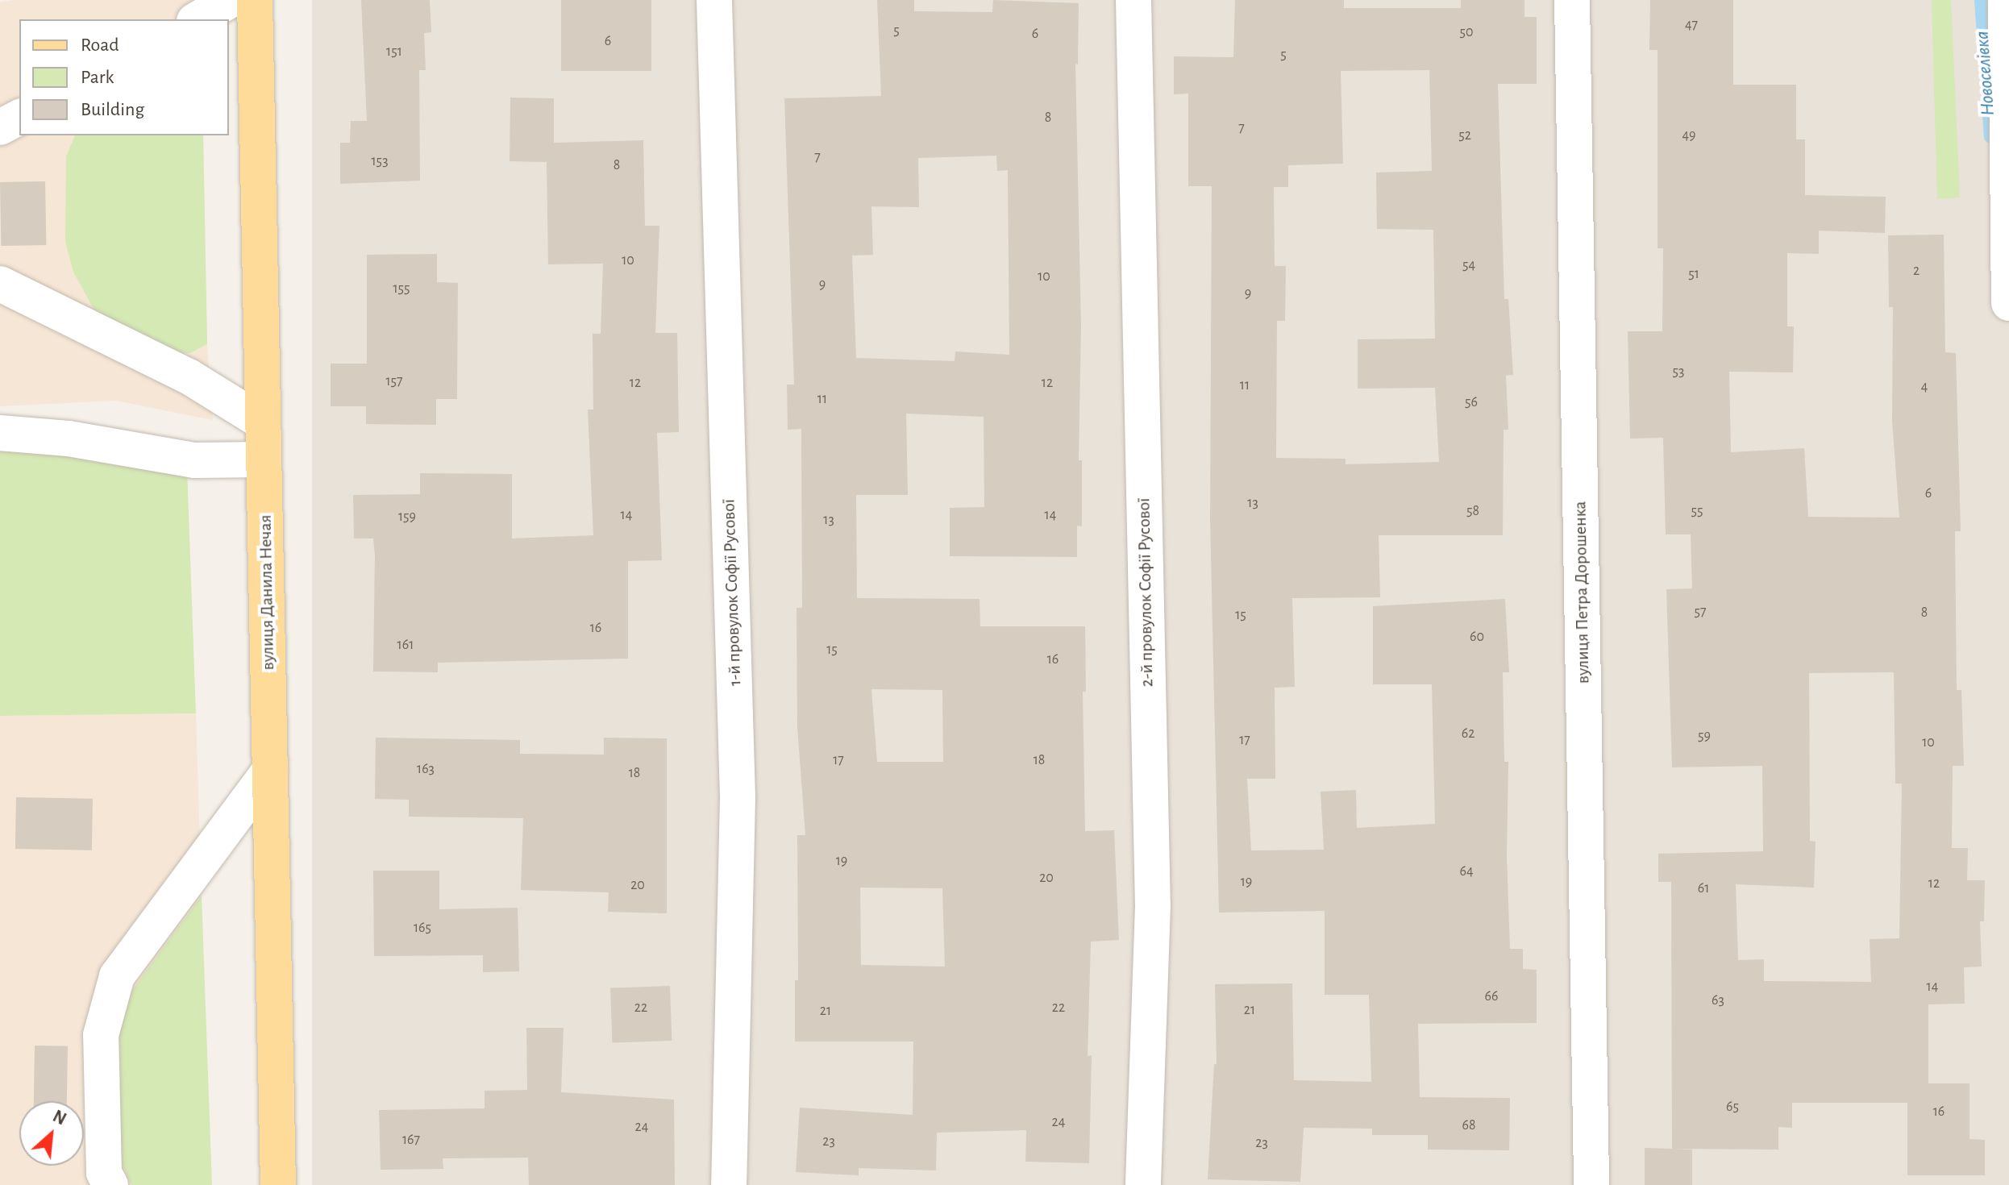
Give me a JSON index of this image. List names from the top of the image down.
{
  "streets": {
    "main road": ["вулиця Данила Нечая"],
    "street": ["1-й провулок Софії Русової", "2-й провулок Софії Русової", "вулиця Петра Дорошенка"]
  },
  "water": ["Новоселівка"],
  "house_numbers": [
    "47",
    "5",
    "50",
    "6",
    "6",
    "151",
    "5",
    "8",
    "7",
    "52",
    "49",
    "7",
    "153",
    "8",
    "10",
    "54",
    "2",
    "51",
    "10",
    "9",
    "155",
    "9",
    "53",
    "157",
    "12",
    "12",
    "11",
    "4",
    "11",
    "56",
    "6",
    "13",
    "58",
    "55",
    "14",
    "14",
    "159",
    "13",
    "57",
    "8",
    "15",
    "16",
    "60",
    "161",
    "15",
    "16",
    "62",
    "59",
    "17",
    "10",
    "17",
    "18",
    "163",
    "18",
    "19",
    "64",
    "20",
    "19",
    "12",
    "20",
    "61",
    "165",
    "14",
    "66",
    "63",
    "22",
    "22",
    "21",
    "21",
    "65",
    "16",
    "24",
    "68",
    "24",
    "167",
    "23",
    "23"
  ],
  "legend": ["Road", "Park", "Building"],
  "north": "top right"
}
